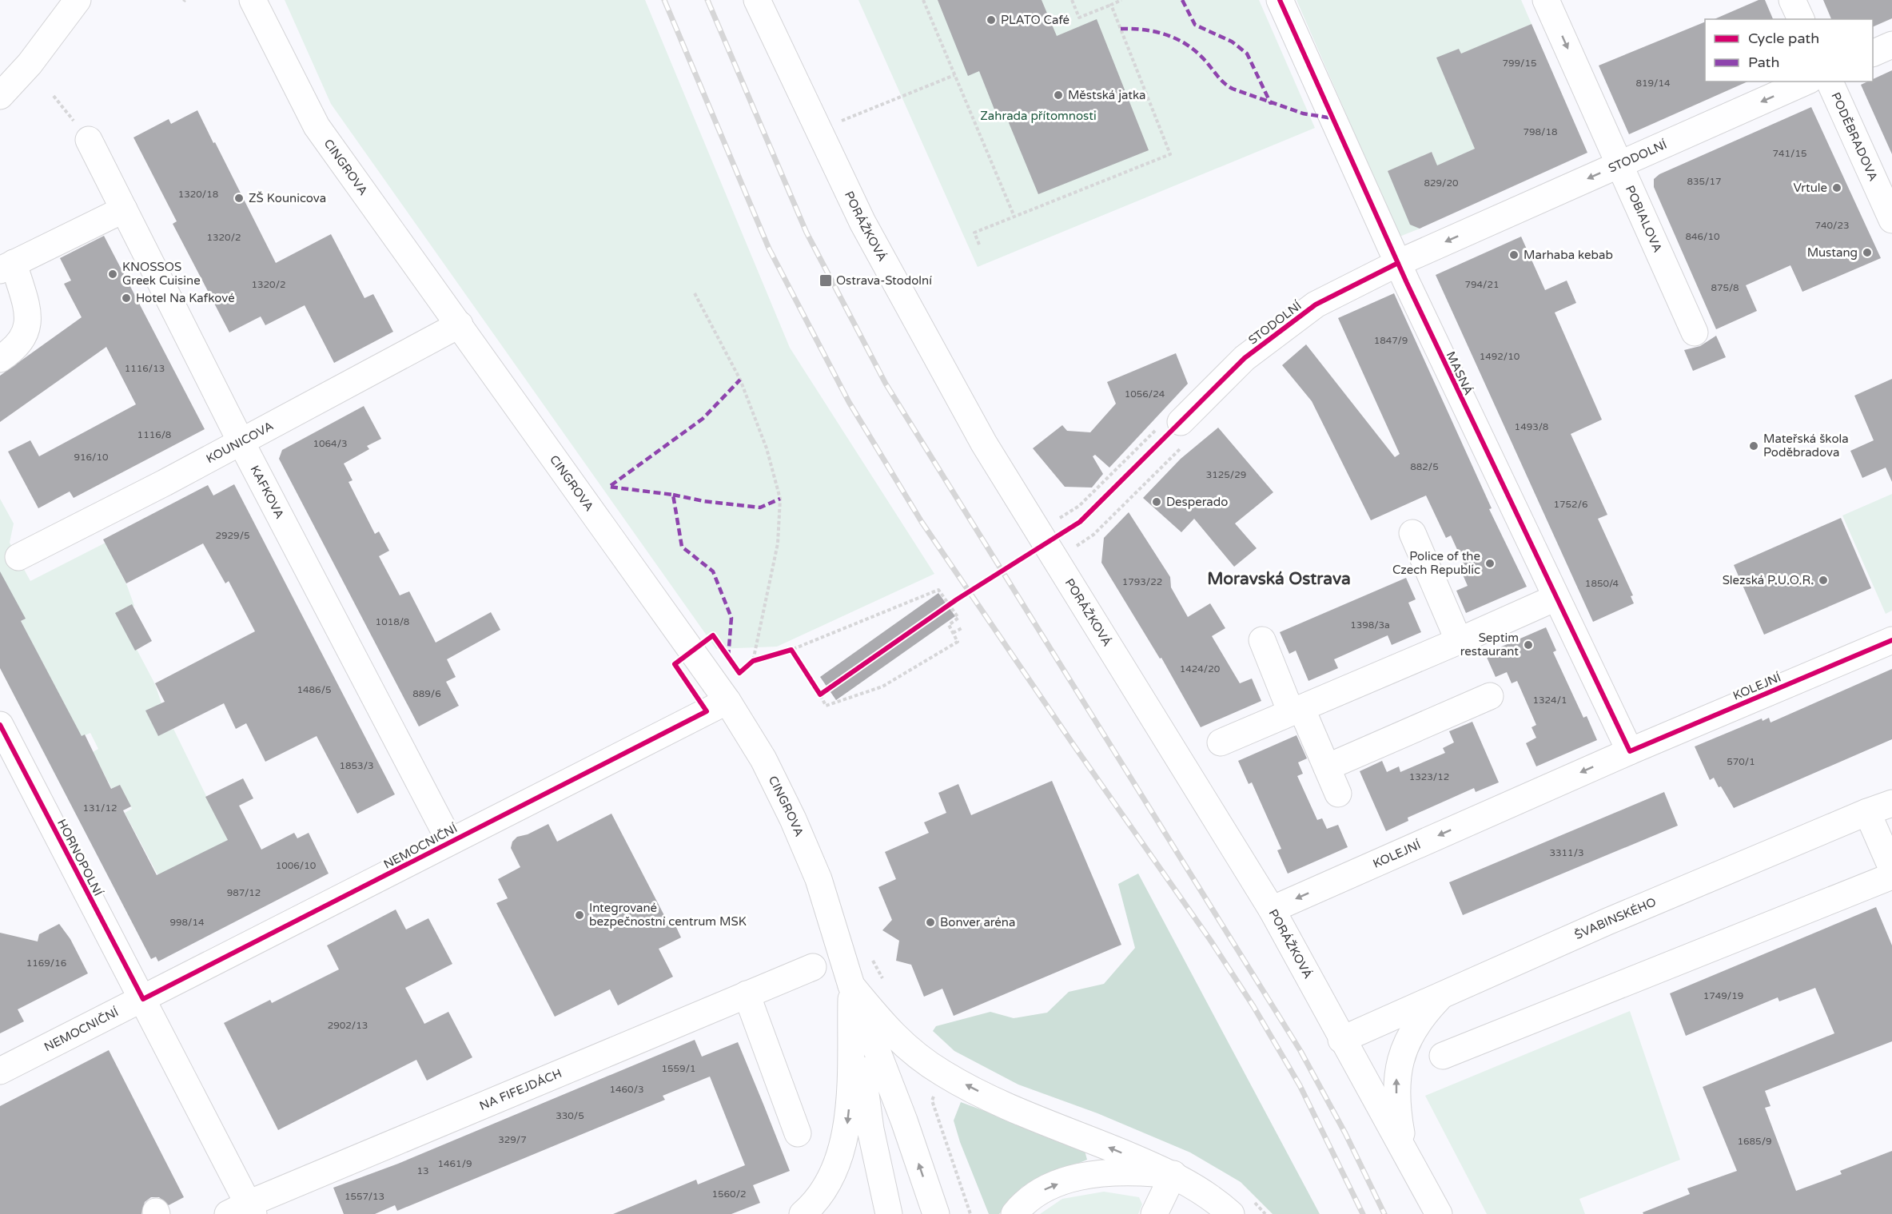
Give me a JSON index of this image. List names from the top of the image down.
{
  "streets": {
    "main road": [
      "PODĚBRADOVA",
      "STODOLNÍ",
      "CINGROVA",
      "POBIALOVA",
      "PORÁŽKOVÁ",
      "MASNÁ",
      "KOUNICOVA",
      "KAFKOVA",
      "KOLEJNÍ",
      "NEMOCNIČNÍ",
      "HORNOPOLNÍ",
      "ŠVABINSKÉHO",
      "NA FIFEJDÁCH"
    ]
  },
  "crossings": [
    ["STODOLNÍ", "POBIALOVA"],
    ["STODOLNÍ", "MASNÁ"],
    ["CINGROVA", "KOUNICOVA"],
    ["CINGROVA", "NEMOCNIČNÍ"],
    ["PORÁŽKOVÁ", "KOLEJNÍ"],
    ["PORÁŽKOVÁ", "ŠVABINSKÉHO"],
    ["MASNÁ", "KOLEJNÍ"],
    ["KOUNICOVA", "KAFKOVA"],
    ["KAFKOVA", "NEMOCNIČNÍ"],
    ["NEMOCNIČNÍ", "HORNOPOLNÍ"],
    ["HORNOPOLNÍ", "NA FIFEJDÁCH"]
  ],
  "one_way": ["STODOLNÍ", "POBIALOVA"],
  "districts": ["Moravská Ostrava"],
  "parks": ["Zahrada přítomnosti"],
  "places": {
    "other": [
      "PLATO Café",
      "Městská jatka",
      "Vrtule",
      "ZŠ Kounicova",
      "Mustang",
      "Marhaba kebab",
      "KNOSSOS Greek Cuisine",
      "Hotel Na Kafkové",
      "Mateřská škola Poděbradova",
      "Desperado",
      "Police of the Czech Republic",
      "Slezská P.U.O.R.",
      "Septim restaurant",
      "Integrované bezpečnostní centrum MSK",
      "Bonver aréna"
    ],
    "transit": ["Ostrava-Stodolní"]
  },
  "house_numbers": [
    "799/15",
    "819/14",
    "798/18",
    "741/15",
    "835/17",
    "829/20",
    "1320/18",
    "740/23",
    "846/10",
    "1320/2",
    "1320/2",
    "794/21",
    "875/8",
    "1847/9",
    "1492/10",
    "1116/13",
    "1056/24",
    "1493/8",
    "1116/8",
    "1064/3",
    "916/10",
    "882/5",
    "3125/29",
    "1752/6",
    "2929/5",
    "1793/22",
    "1850/4",
    "1018/8",
    "1398/3a",
    "1424/20",
    "1486/5",
    "889/6",
    "1324/1",
    "570/1",
    "1853/3",
    "1323/12",
    "131/12",
    "3311/3",
    "1006/10",
    "987/12",
    "998/14",
    "1169/16",
    "1749/19",
    "2902/13",
    "1559/1",
    "1460/3",
    "330/5",
    "329/7",
    "1685/9",
    "1461/9",
    "13",
    "1560/2",
    "1557/13"
  ],
  "legend": ["Cycle path", "Path"]
}
